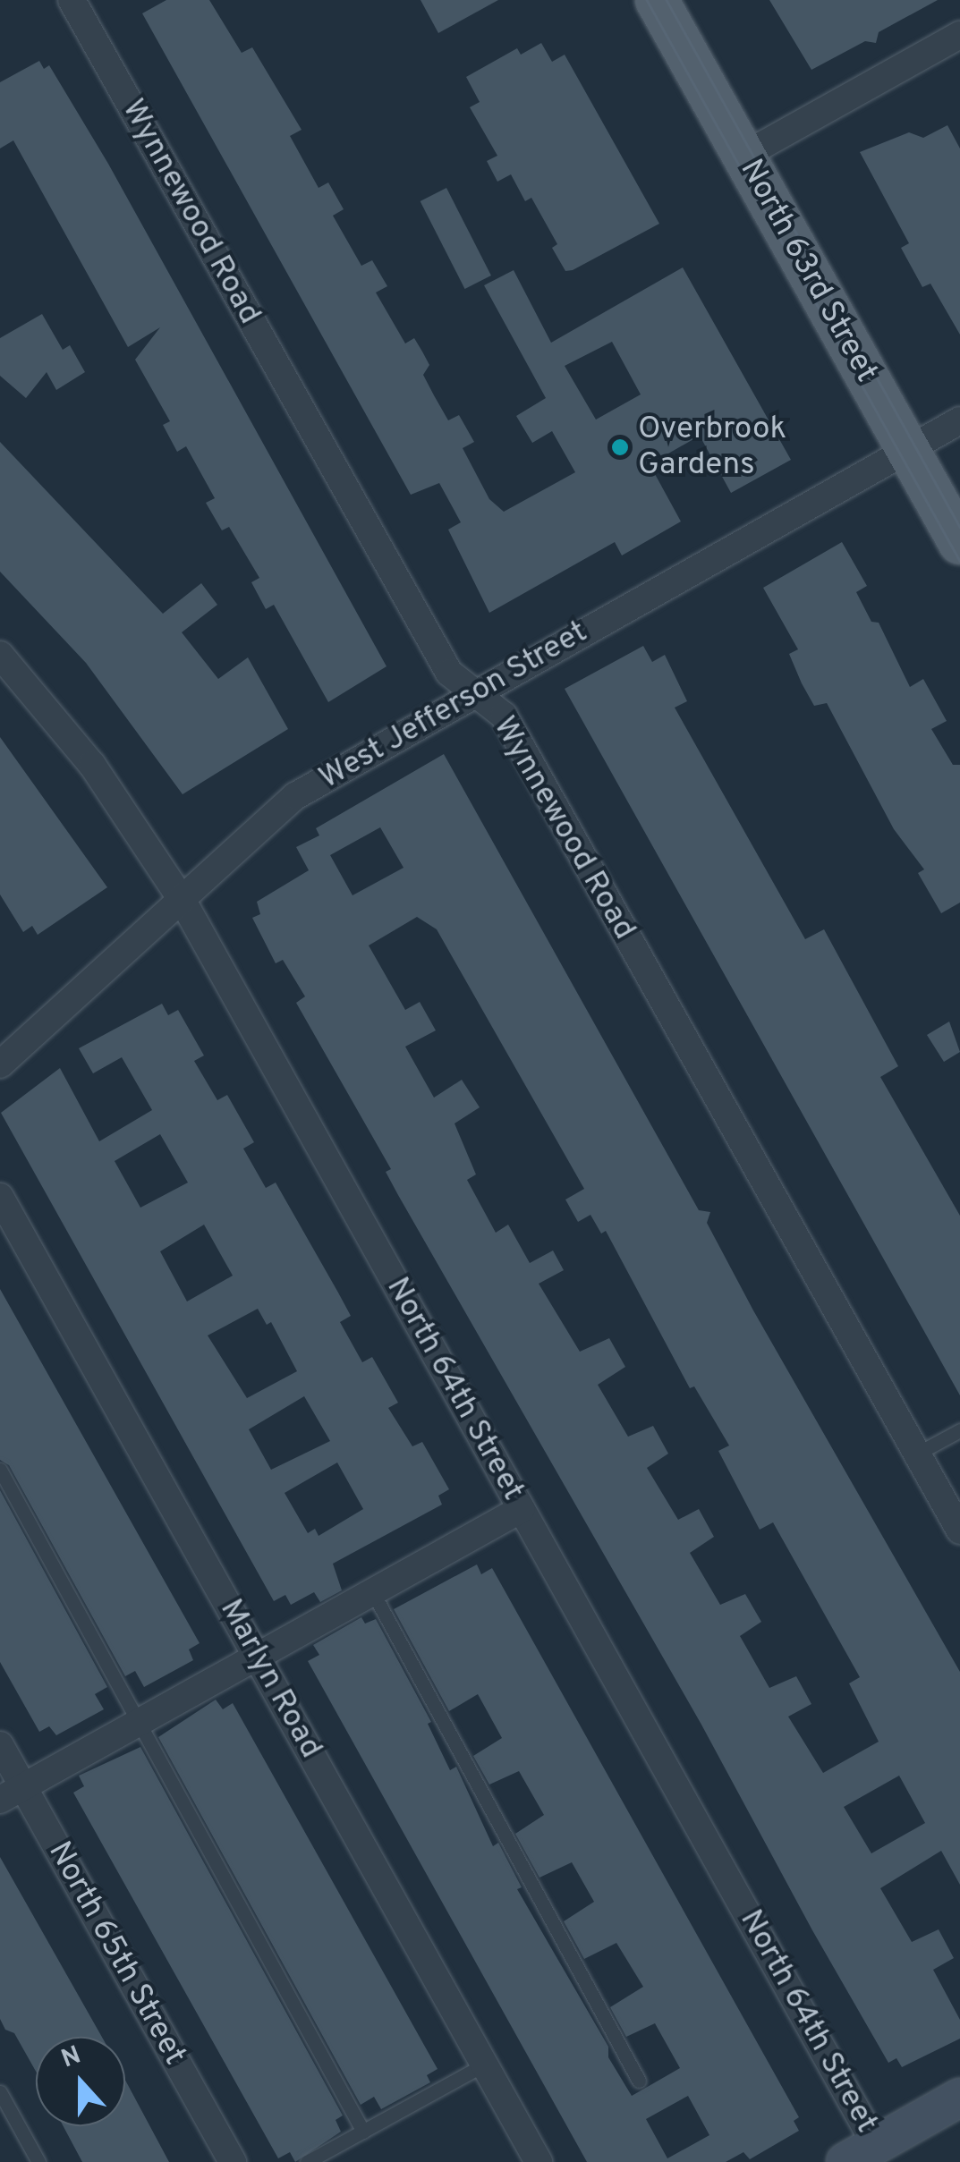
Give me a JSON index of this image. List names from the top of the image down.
{
  "streets": {
    "main road": ["North 63rd Street"],
    "street": [
      "Wynnewood Road",
      "West Jefferson Street",
      "North 64th Street",
      "Marlyn Road",
      "North 65th Street"
    ]
  },
  "crossings": [
    ["Wynnewood Road", "West Jefferson Street"],
    ["North 63rd Street", "West Jefferson Street"],
    ["West Jefferson Street", "North 64th Street"]
  ],
  "places": ["Overbrook Gardens"],
  "north": "top"
}
